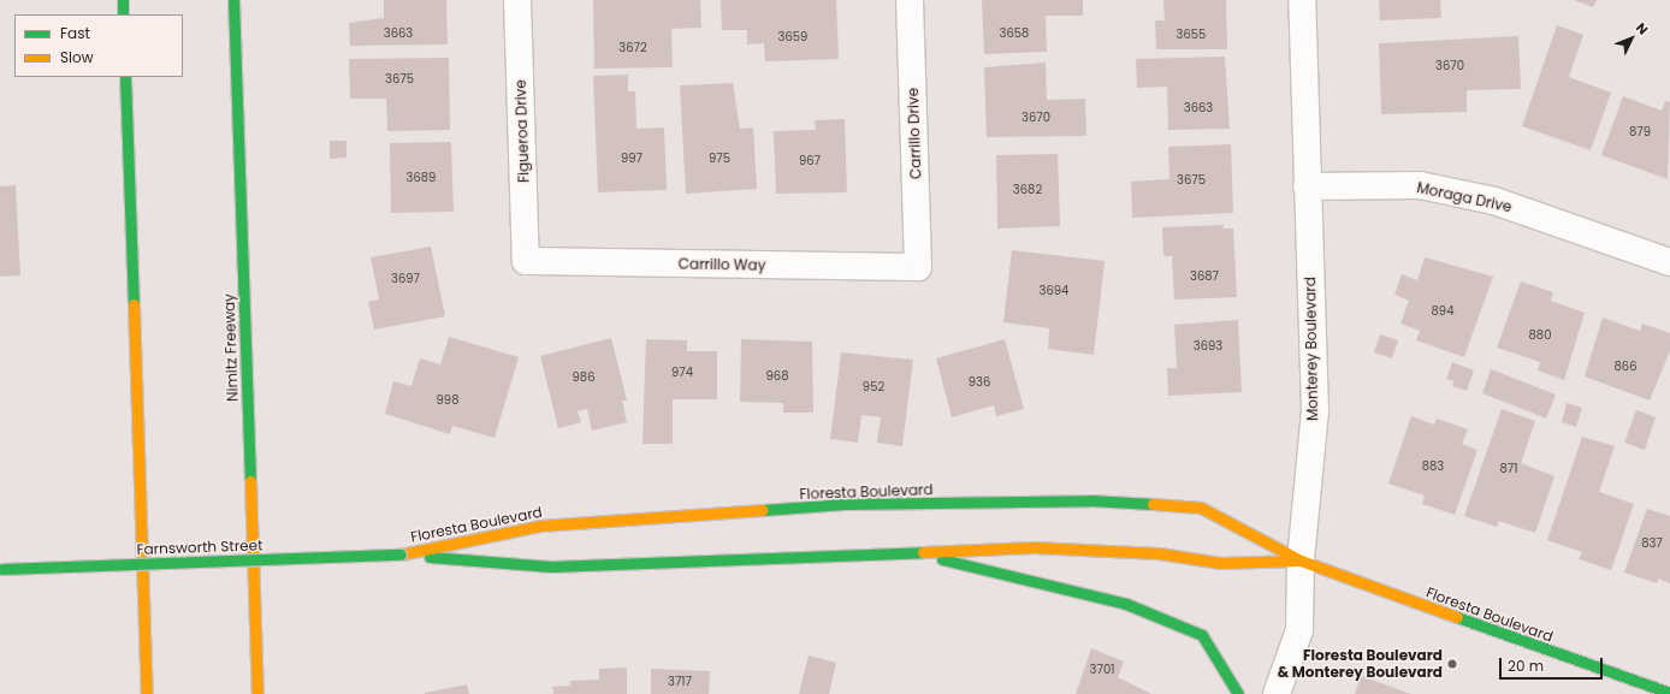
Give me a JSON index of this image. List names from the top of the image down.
{
  "streets": {
    "main road": ["Nimitz Freeway", "Floresta Boulevard", "Farnsworth Street"],
    "street": [
      "Figueroa Drive",
      "Carrillo Drive",
      "Moraga Drive",
      "Carrillo Way",
      "Monterey Boulevard"
    ]
  },
  "crossings": [
    ["Figueroa Drive", "Carrillo Way"],
    ["Carrillo Drive", "Carrillo Way"],
    ["Moraga Drive", "Monterey Boulevard"],
    ["Monterey Boulevard", "Floresta Boulevard"],
    ["Floresta Boulevard", "Farnsworth Street"]
  ],
  "places": ["Floresta Boulevard & Monterey Boulevard"],
  "house_numbers": [
    "3663",
    "3658",
    "3655",
    "3659",
    "3672",
    "3670",
    "3675",
    "3663",
    "3670",
    "879",
    "997",
    "975",
    "967",
    "3689",
    "3675",
    "3682",
    "3687",
    "3697",
    "3694",
    "894",
    "880",
    "3693",
    "866",
    "974",
    "968",
    "986",
    "936",
    "952",
    "998",
    "883",
    "871",
    "837",
    "3701",
    "3717"
  ],
  "legend": ["Fast", "Slow"],
  "scale_bar": "20 m",
  "north": "top right"
}
